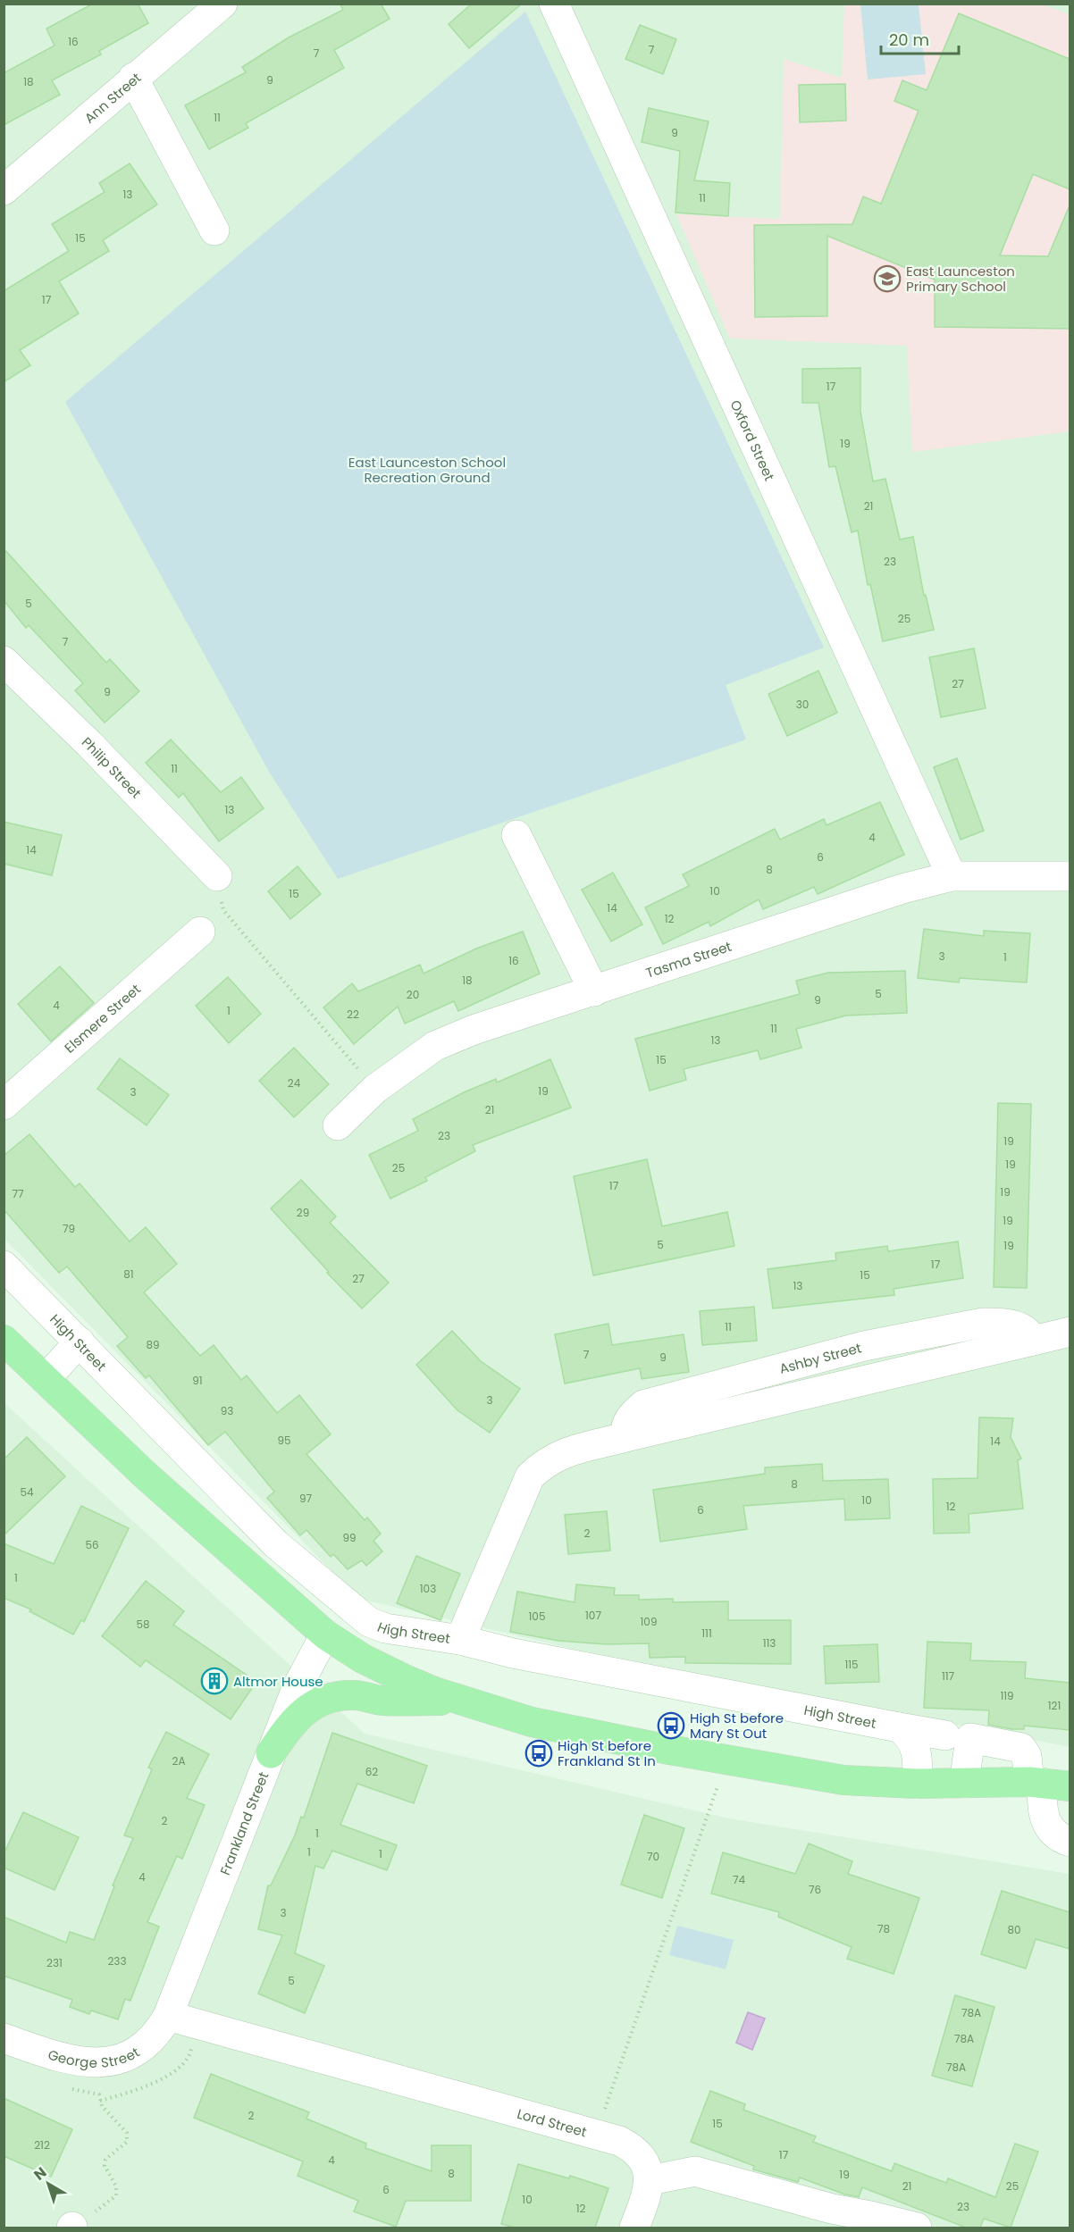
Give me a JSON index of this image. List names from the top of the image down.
{
  "streets": {
    "street": [
      "Ann Street",
      "Oxford Street",
      "Philip Street",
      "Tasma Street",
      "Elsmere Street",
      "High Street",
      "Frankland Street",
      "George Street",
      "Lord Street"
    ]
  },
  "crossings": [
    ["Oxford Street", "Tasma Street"],
    ["Frankland Street", "George Street"],
    ["Frankland Street", "Lord Street"],
    ["George Street", "Lord Street"]
  ],
  "parks": ["East Launceston School Recreation Ground"],
  "places": {
    "school or university": ["East Launceston Primary School"],
    "building": ["Altmor House"],
    "bus stop": ["High St before Mary St Out", "High St before Frankland St In"]
  },
  "house_numbers": [
    "16",
    "7",
    "7",
    "9",
    "18",
    "11",
    "9",
    "13",
    "11",
    "15",
    "17",
    "17",
    "19",
    "21",
    "23",
    "5",
    "25",
    "7",
    "27",
    "9",
    "30",
    "11",
    "13",
    "4",
    "14",
    "6",
    "8",
    "10",
    "15",
    "14",
    "12",
    "3",
    "1",
    "16",
    "18",
    "5",
    "20",
    "9",
    "4",
    "1",
    "22",
    "11",
    "13",
    "15",
    "24",
    "19",
    "3",
    "21",
    "23",
    "19",
    "19",
    "25",
    "17",
    "19",
    "77",
    "29",
    "19",
    "79",
    "5",
    "19",
    "17",
    "81",
    "15",
    "27",
    "13",
    "11",
    "89",
    "7",
    "9",
    "91",
    "3",
    "93",
    "95",
    "14",
    "8",
    "54",
    "97",
    "10",
    "12",
    "6",
    "2",
    "99",
    "56",
    "1",
    "103",
    "107",
    "105",
    "109",
    "58",
    "111",
    "113",
    "115",
    "117",
    "119",
    "121",
    "2A",
    "62",
    "2",
    "1",
    "1",
    "1",
    "70",
    "4",
    "74",
    "76",
    "3",
    "78",
    "80",
    "233",
    "231",
    "5",
    "78A",
    "78A",
    "78A",
    "2",
    "15",
    "212",
    "17",
    "4",
    "8",
    "19",
    "21",
    "25",
    "6",
    "10",
    "23",
    "12"
  ],
  "scale_bar": "20 m",
  "north": "top left"
}
